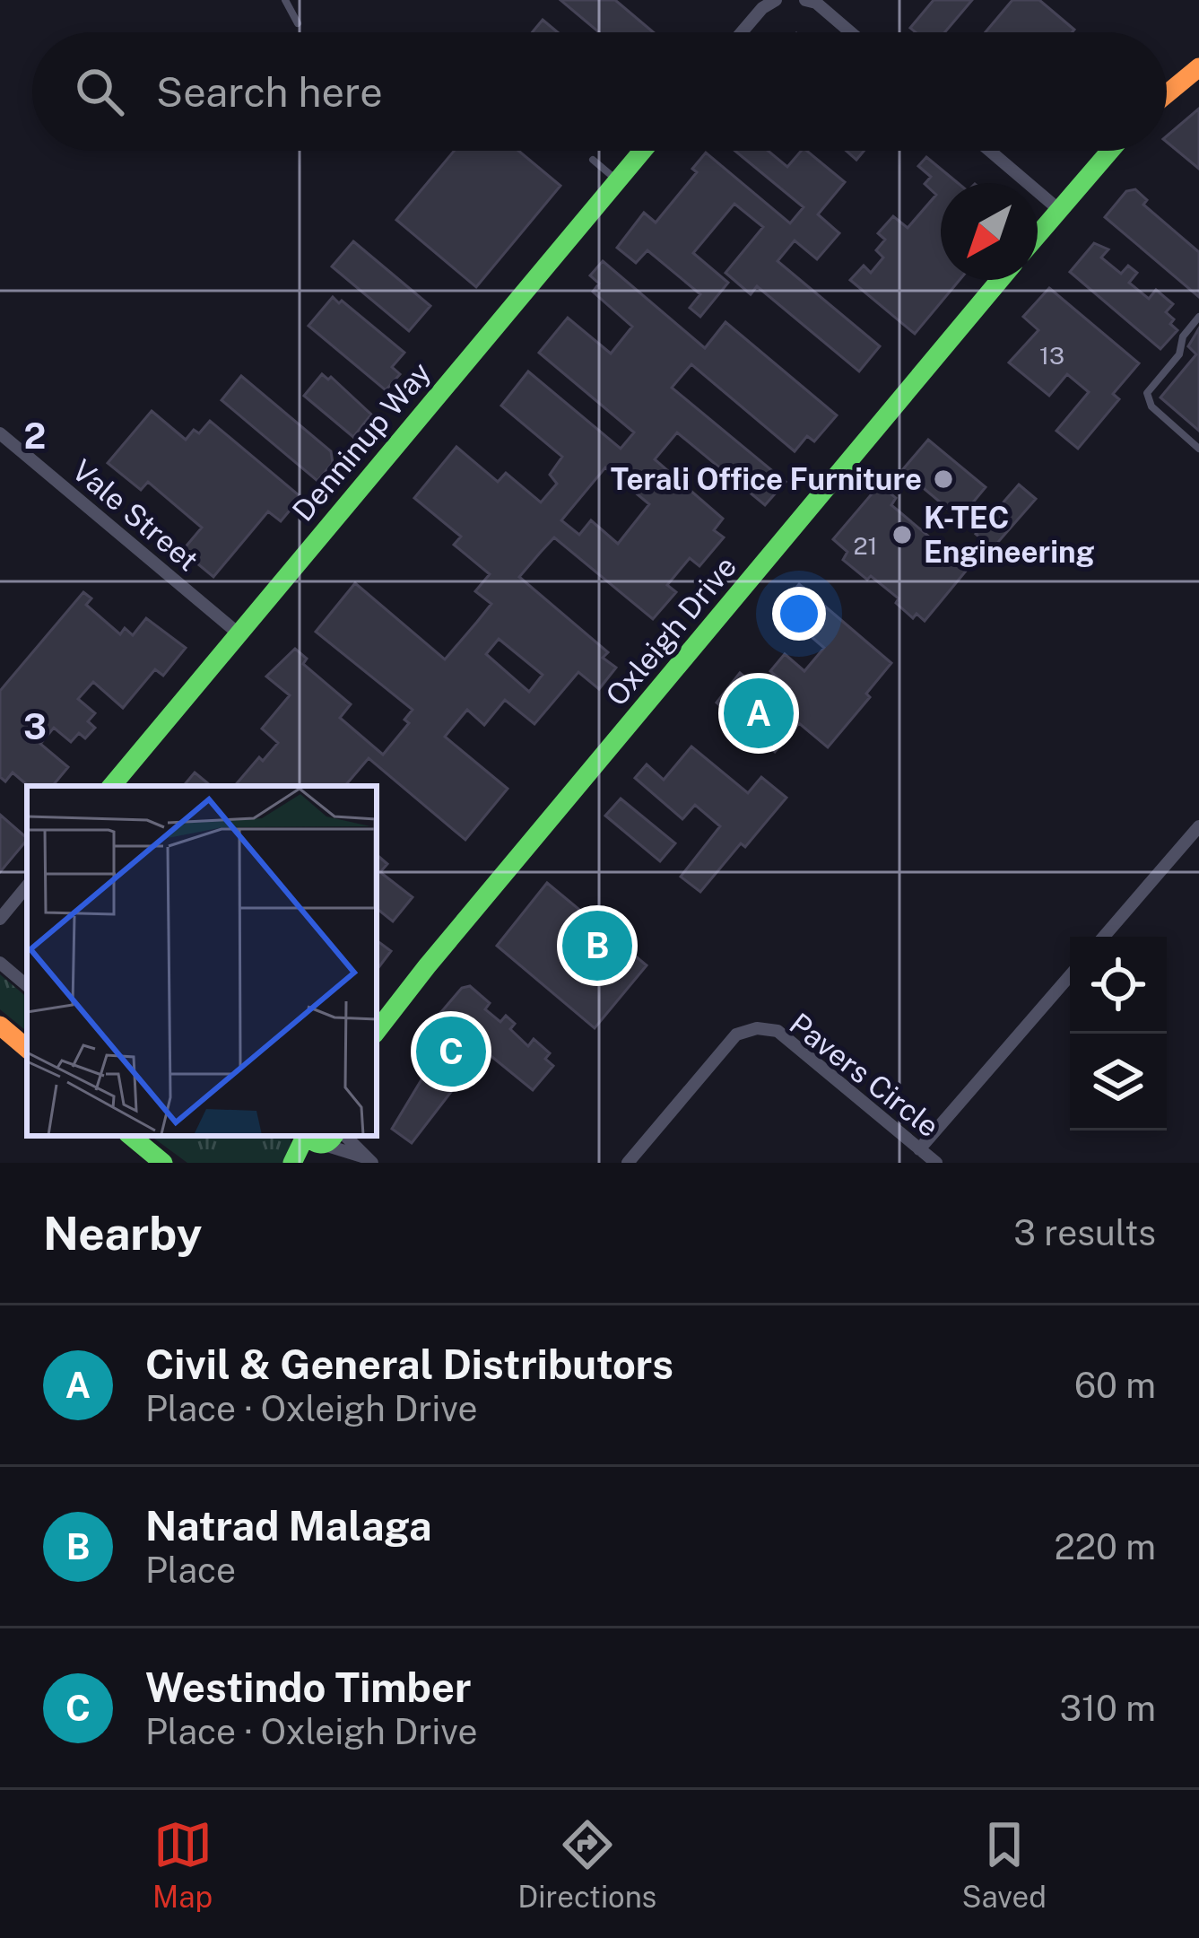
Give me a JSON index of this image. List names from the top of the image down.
{
  "streets": {
    "street": [
      "Denninup Way",
      "Vale Street",
      "Oxleigh Drive",
      "Pavers Circle"
    ]
  },
  "crossings": [
    ["Denninup Way", "Vale Street"]
  ],
  "places": ["Terali Office Furniture", "K-TEC Engineering"],
  "house_numbers": ["13", "21"],
  "north": "bottom left",
  "page": {
    "search": "Search here",
    "pins": ["A", "B", "C"],
    "heading": ["Nearby", "3 results"],
    "list": [
      {
        "mark": "A",
        "name": "Civil & General Distributors",
        "note": "Place · Oxleigh Drive",
        "value": "60 m"
      },
      {
        "mark": "B",
        "name": "Natrad Malaga",
        "note": "Place",
        "value": "220 m"
      },
      {
        "mark": "C",
        "name": "Westindo Timber",
        "note": "Place · Oxleigh Drive",
        "value": "310 m"
      }
    ],
    "nav": ["Map", "Directions", "Saved"]
  },
  "grid": {
    "rows": ["2", "3"]
  }
}
